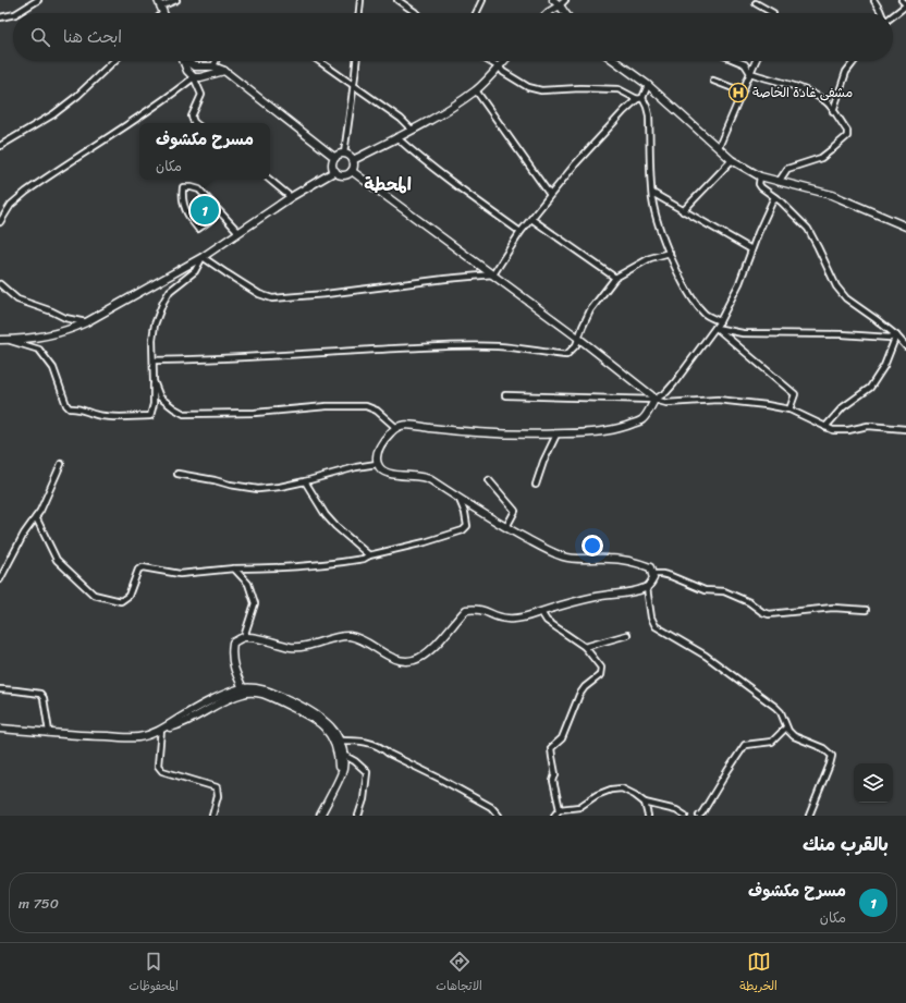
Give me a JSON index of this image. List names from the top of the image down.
{
  "districts": ["المحطة"],
  "places": {
    "hospital": ["مشفى غادة الخاصة"]
  },
  "page": {
    "search": "ابحث هنا",
    "popup": ["مسرح مكشوف", "مكان"],
    "pins": "1",
    "heading": "بالقرب منك",
    "list": [
      {
        "mark": "1",
        "name": "مسرح مكشوف",
        "note": "مكان",
        "value": "750 m"
      }
    ],
    "nav": ["الخريطة", "الاتجاهات", "المحفوظات"]
  }
}
